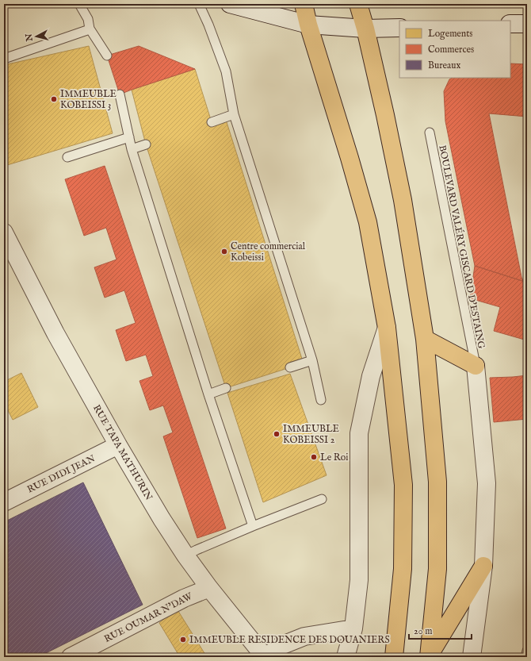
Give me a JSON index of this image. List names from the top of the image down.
{
  "streets": {
    "street": ["RUE TAPA MATHURIN", "RUE DIDI JEAN", "RUE OUMAR N'DAW"],
    "lane": ["BOULEVARD VALÉRY GISCARD D'ESTAING"]
  },
  "crossings": [
    ["RUE TAPA MATHURIN", "RUE DIDI JEAN"],
    ["RUE TAPA MATHURIN", "RUE OUMAR N'DAW"]
  ],
  "places": [
    "IMMEUBLE KOBEISSI 3",
    "Centre commercial Kobeissi",
    "IMMEUBLE KOBEISSI 2",
    "Le Roi",
    "IMMEUBLE RESIDENCE DES DOUANIERS"
  ],
  "legend": ["Logements", "Commerces", "Bureaux"],
  "scale_bar": "20 m",
  "north": "left"
}
